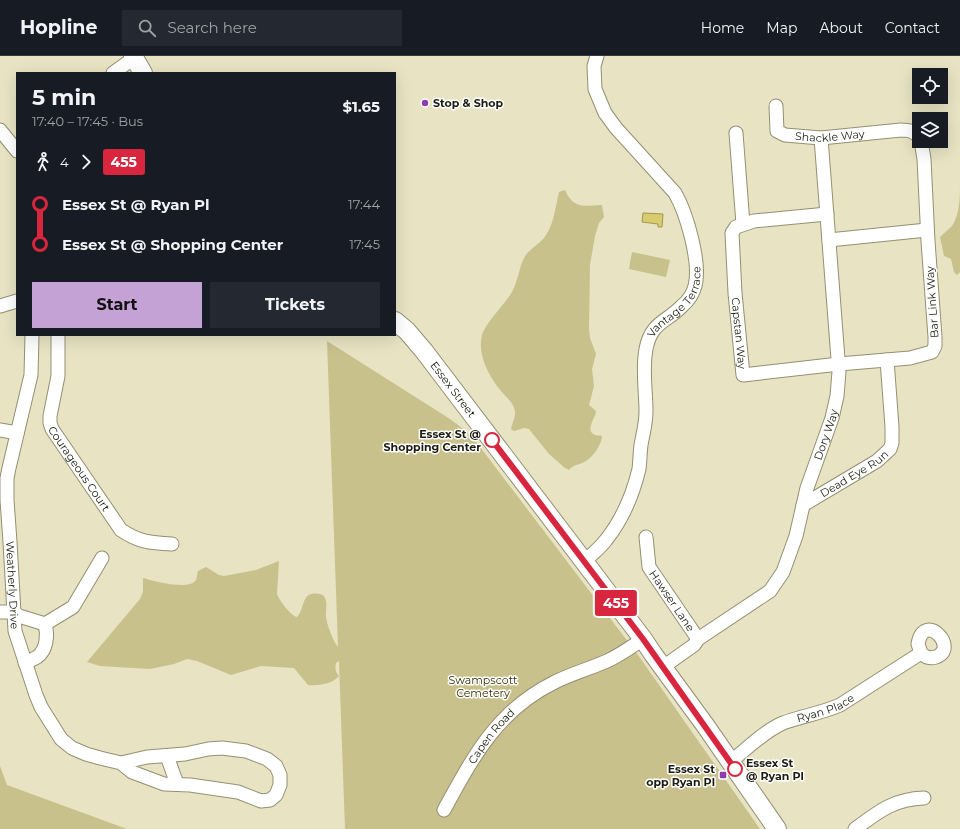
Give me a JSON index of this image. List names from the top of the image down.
{
  "streets": {
    "main road": ["Essex Street"],
    "street": [
      "Shackle Way",
      "Vantage Terrace",
      "Bar Link Way",
      "Capstan Way",
      "Dory Way",
      "Courageous Court",
      "Dead Eye Run",
      "Weatherly Drive",
      "Hawser Lane",
      "Ryan Place",
      "Capen Road"
    ]
  },
  "crossings": [
    ["Shackle Way", "Dory Way"],
    ["Vantage Terrace", "Essex Street"],
    ["Bar Link Way", "Capstan Way"],
    ["Bar Link Way", "Dory Way"],
    ["Bar Link Way", "Dead Eye Run"],
    ["Capstan Way", "Dory Way"],
    ["Essex Street", "Dory Way"],
    ["Essex Street", "Ryan Place"],
    ["Essex Street", "Capen Road"],
    ["Dory Way", "Dead Eye Run"],
    ["Dory Way", "Hawser Lane"]
  ],
  "parks": ["Swampscott Cemetery"],
  "places": {
    "other": ["Stop & Shop", "Essex St @ Shopping Center", "Essex St @ Ryan Pl"],
    "transit": ["Essex St opp Ryan Pl"]
  },
  "lines": ["bus line 455"],
  "page": {
    "header": "Hopline",
    "search": "Search here",
    "nav": [
      "Home",
      "Map",
      "About",
      "Contact"
    ],
    "on_map": "455",
    "heading": ["5 min", "17:40 – 17:45 · Bus", "$1.65"],
    "legs": ["4", "455"],
    "list": [
      {
        "name": "Essex St @ Ryan Pl",
        "value": "17:44"
      },
      {
        "name": "Essex St @ Shopping Center",
        "value": "17:45"
      }
    ],
    "buttons": ["Start", "Tickets"]
  }
}
